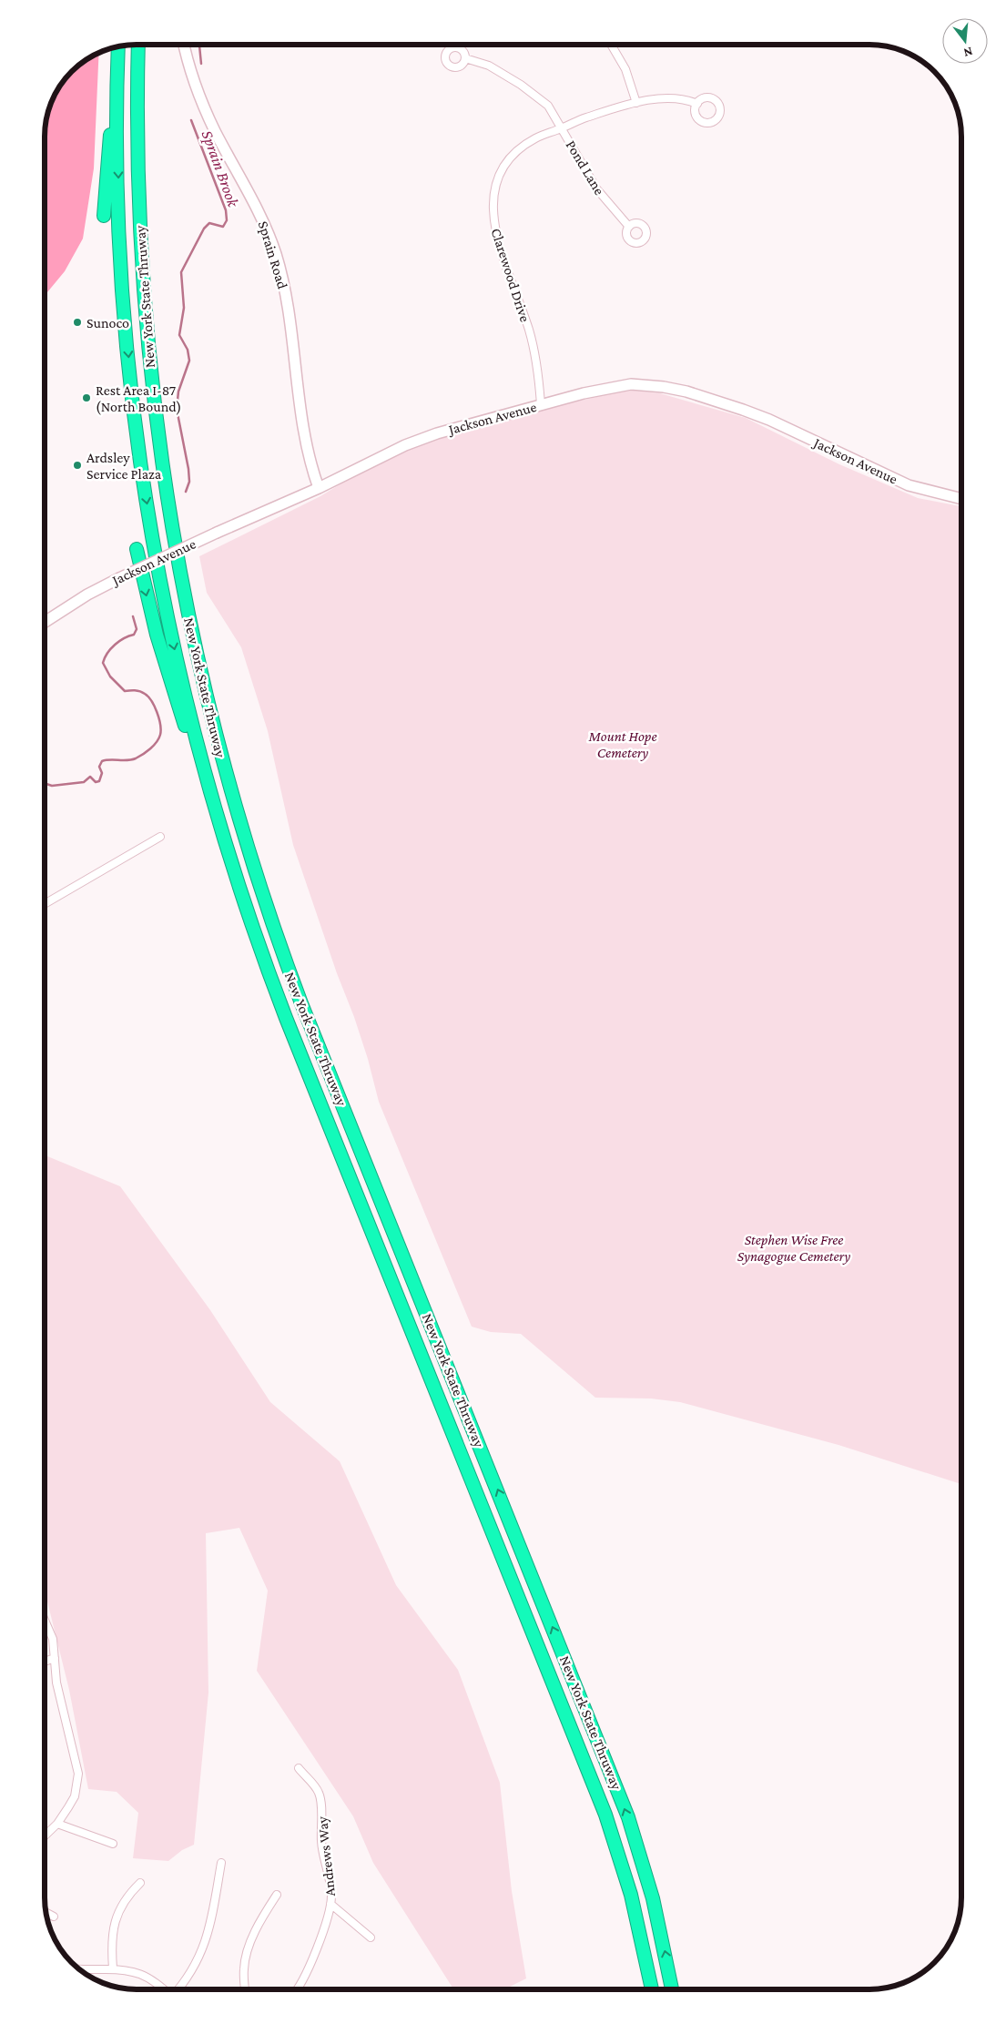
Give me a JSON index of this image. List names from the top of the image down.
{
  "streets": {
    "highway": ["New York State Thruway"],
    "main road": ["Sprain Road", "Jackson Avenue"],
    "street": ["Pond Lane", "Clarewood Drive", "Andrews Way"]
  },
  "crossings": [
    ["Pond Lane", "Clarewood Drive"],
    ["Sprain Road", "Jackson Avenue"],
    ["Clarewood Drive", "Jackson Avenue"]
  ],
  "water": ["Sprain Brook"],
  "parks": ["Mount Hope Cemetery", "Stephen Wise Free Synagogue Cemetery"],
  "places": ["Sunoco", "Rest Area I-87 (North Bound)", "Ardsley Service Plaza"],
  "north": "bottom"
}
